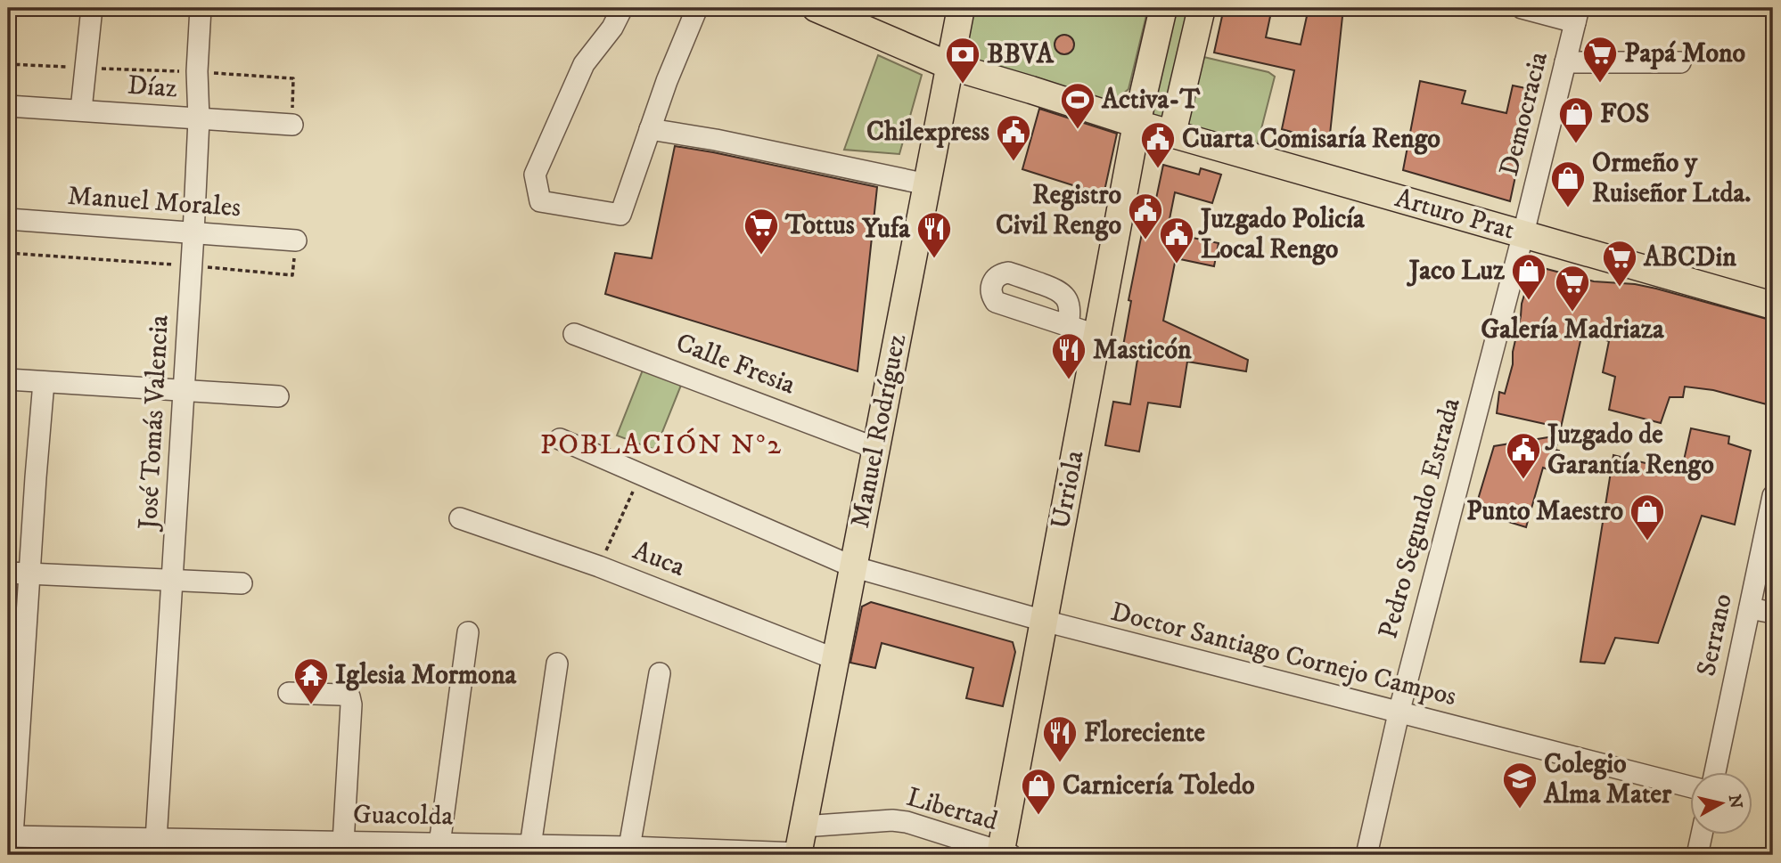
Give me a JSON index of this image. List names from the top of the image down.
{
  "streets": {
    "main road": ["Arturo Prat", "Manuel Rodríguez", "Urriola"],
    "street": [
      "Díaz",
      "Democracia",
      "Manuel Morales",
      "Calle Fresia",
      "José Tomás Valencia",
      "Pedro Segundo Estrada",
      "Auca",
      "Serrano",
      "Doctor Santiago Cornejo Campos",
      "Libertad",
      "Guacolda"
    ]
  },
  "crossings": [
    ["Díaz", "José Tomás Valencia"],
    ["Democracia", "Arturo Prat"],
    ["Democracia", "Pedro Segundo Estrada"],
    ["Manuel Morales", "José Tomás Valencia"],
    ["Arturo Prat", "Manuel Rodríguez"],
    ["Arturo Prat", "Urriola"],
    ["Arturo Prat", "Pedro Segundo Estrada"],
    ["Calle Fresia", "Manuel Rodríguez"],
    ["José Tomás Valencia", "Guacolda"],
    ["Manuel Rodríguez", "Auca"],
    ["Manuel Rodríguez", "Doctor Santiago Cornejo Campos"],
    ["Manuel Rodríguez", "Libertad"],
    ["Manuel Rodríguez", "Guacolda"],
    ["Urriola", "Doctor Santiago Cornejo Campos"],
    ["Urriola", "Libertad"],
    ["Pedro Segundo Estrada", "Doctor Santiago Cornejo Campos"]
  ],
  "districts": ["POBLACIÓN N°2"],
  "places": {
    "supermarket": [
      "Papá Mono",
      "Tottus",
      "ABCDin",
      "Galería Madriaza"
    ],
    "bank": ["BBVA"],
    "sports": ["Activa-T"],
    "shop": [
      "FOS",
      "Ormeño y Ruiseñor Ltda.",
      "Jaco Luz",
      "Punto Maestro",
      "Carnicería Toledo"
    ],
    "public building": [
      "Chilexpress",
      "Cuarta Comisaría Rengo",
      "Registro Civil Rengo",
      "Juzgado Policía Local Rengo",
      "Juzgado de Garantía Rengo"
    ],
    "restaurant": ["Yufa", "Masticón", "Floreciente"],
    "temple": ["Iglesia Mormona"],
    "school or university": ["Colegio Alma Mater"]
  },
  "north": "right"
}
